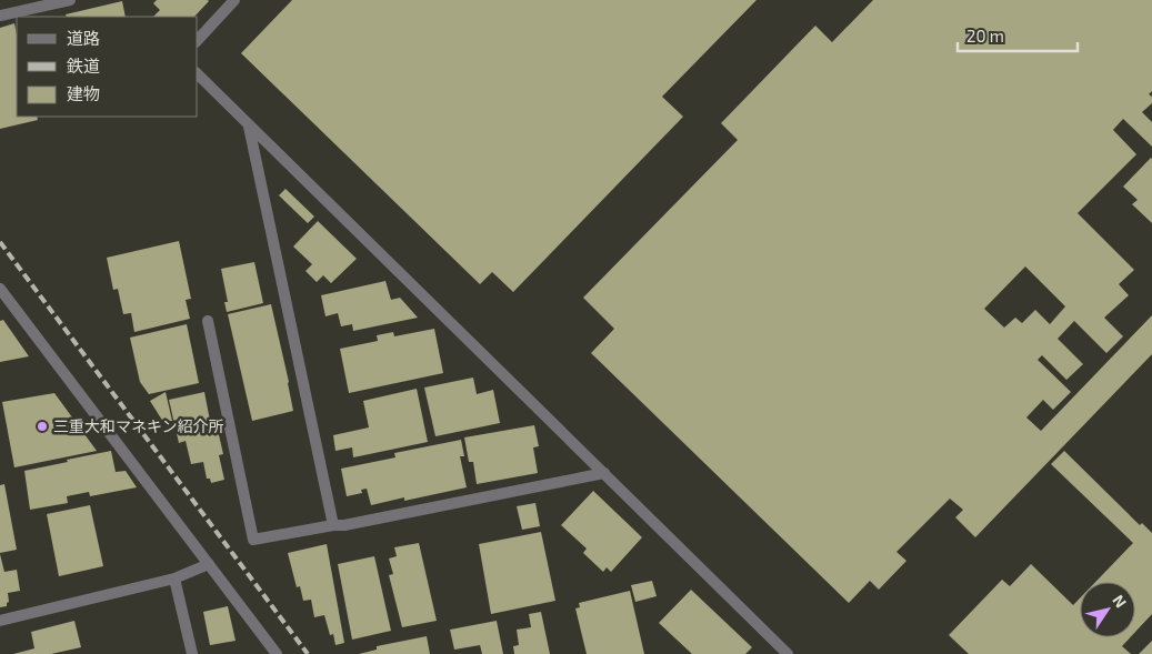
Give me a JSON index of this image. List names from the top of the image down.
{
  "places": ["三重大和マネキン紹介所"],
  "legend": ["道路", "鉄道", "建物"],
  "scale_bar": "20 m",
  "north": "top right"
}
